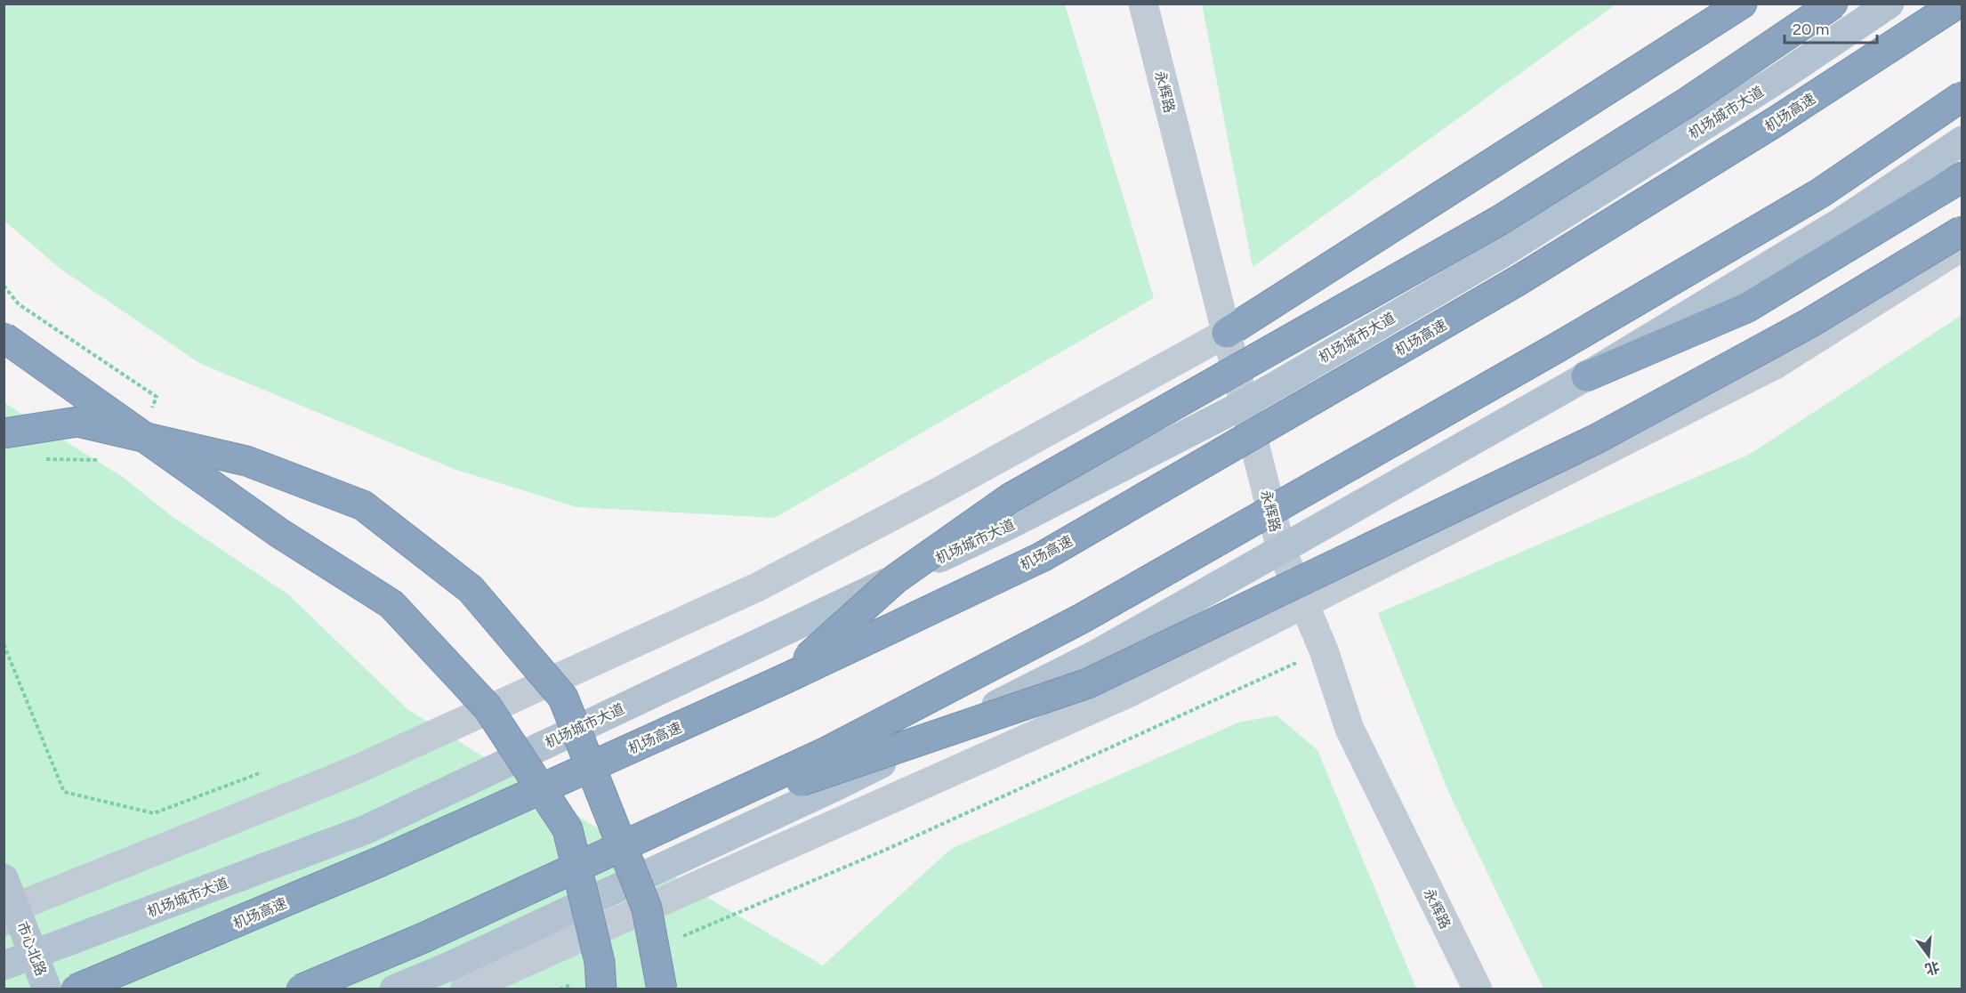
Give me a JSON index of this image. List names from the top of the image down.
{
  "streets": {
    "highway": ["机场高速"],
    "main road": ["机场城市大道", "市心北路"],
    "street": ["永辉路"]
  },
  "crossings": [
    ["永辉路", "机场城市大道"],
    ["机场城市大道", "市心北路"]
  ],
  "scale_bar": "20 m",
  "north": "bottom"
}
